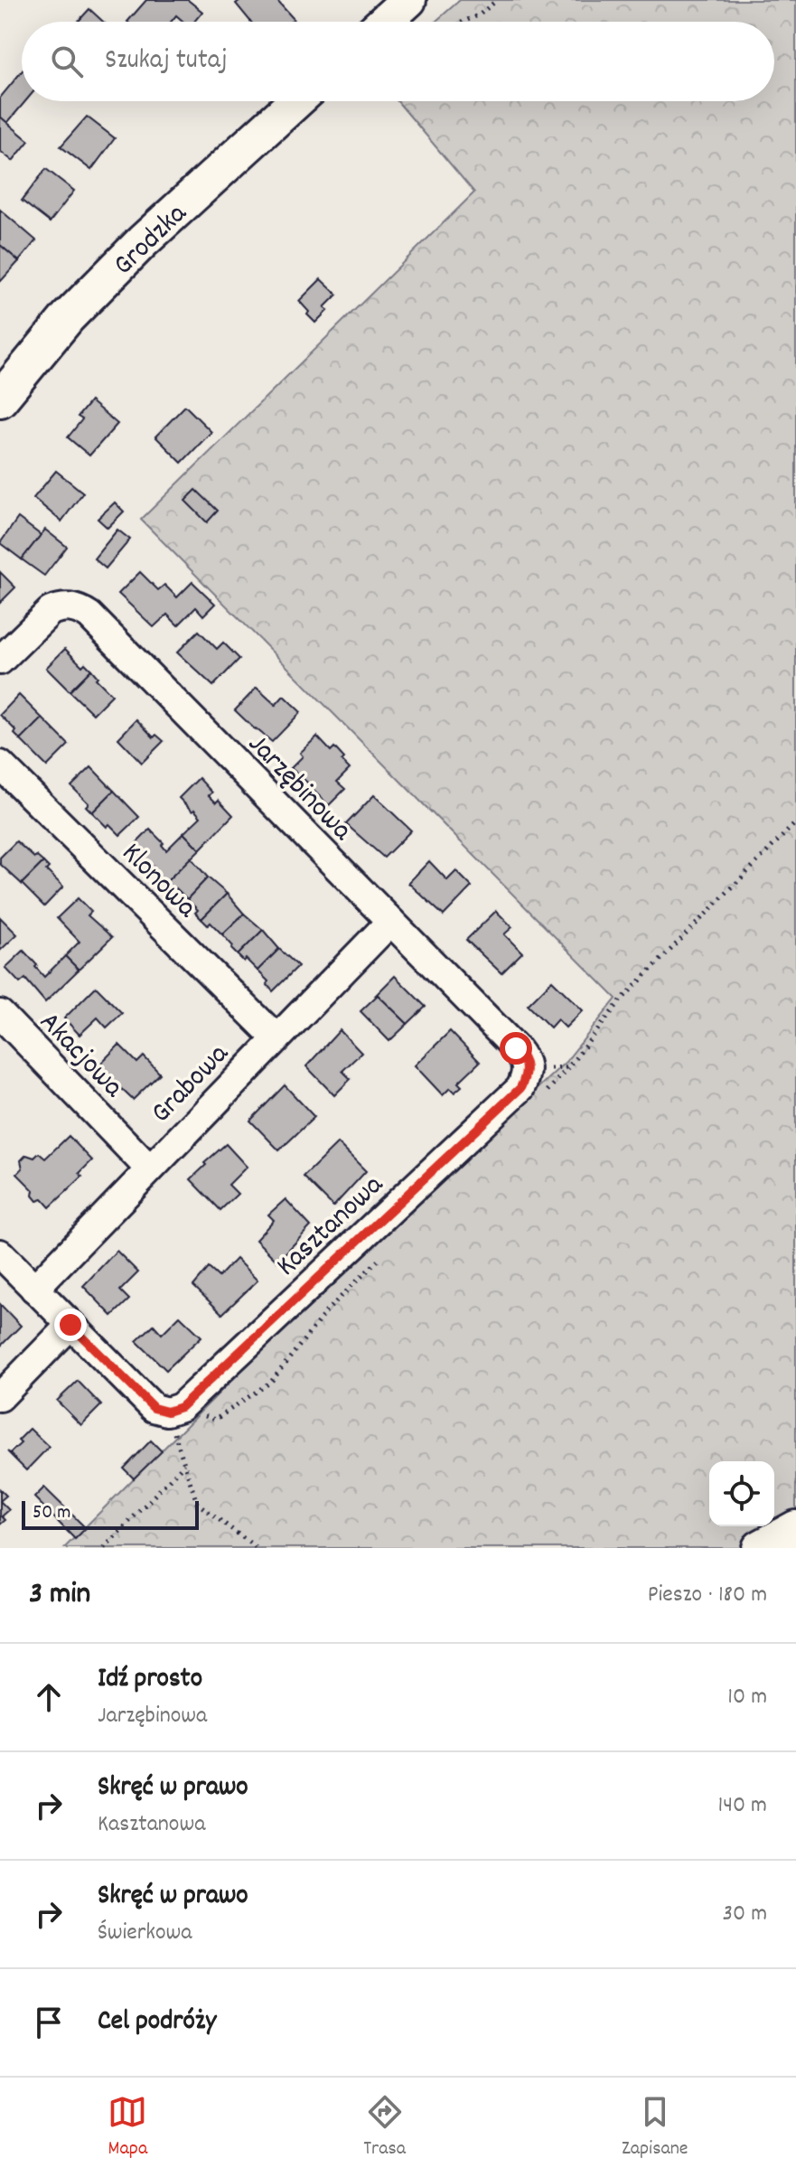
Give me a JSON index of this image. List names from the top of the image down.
{
  "streets": {
    "street": [
      "Grodzka",
      "Jarzębinowa",
      "Klonowa",
      "Akacjowa",
      "Grabowa",
      "Kasztanowa"
    ]
  },
  "crossings": [
    ["Jarzębinowa", "Grabowa"],
    ["Jarzębinowa", "Kasztanowa"],
    ["Klonowa", "Grabowa"],
    ["Akacjowa", "Grabowa"]
  ],
  "scale_bar": "50 m",
  "page": {
    "search": "Szukaj tutaj",
    "scale": "50 m",
    "heading": ["3 min", "Pieszo · 180 m"],
    "list": [
      ["Idź prosto", "Jarzębinowa", "10 m"],
      ["Skręć w prawo", "Kasztanowa", "140 m"],
      ["Skręć w prawo", "Świerkowa", "30 m"],
      "Cel podróży"
    ],
    "nav": ["Mapa", "Trasa", "Zapisane"]
  }
}
